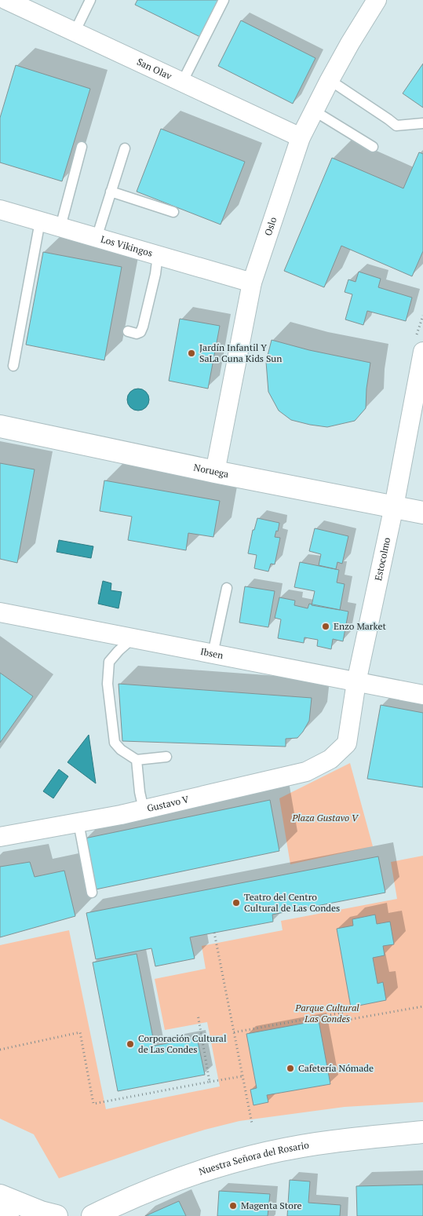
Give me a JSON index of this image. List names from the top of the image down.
{
  "streets": {
    "street": [
      "San Olav",
      "Oslo",
      "Los Vikingos",
      "Noruega",
      "Estocolmo",
      "Ibsen",
      "Gustavo V",
      "Nuestra Señora del Rosario"
    ]
  },
  "crossings": [
    ["San Olav", "Oslo"],
    ["Oslo", "Los Vikingos"],
    ["Oslo", "Noruega"],
    ["Noruega", "Estocolmo"],
    ["Estocolmo", "Ibsen"],
    ["Estocolmo", "Gustavo V"]
  ],
  "parks": ["Plaza Gustavo V", "Parque Cultural Las Condes"],
  "places": [
    "Jardín Infantil Y SaLa Cuna Kids Sun",
    "Enzo Market",
    "Teatro del Centro Cultural de Las Condes",
    "Corporación Cultural de Las Condes",
    "Cafetería Nómade",
    "Magenta Store"
  ]
}
